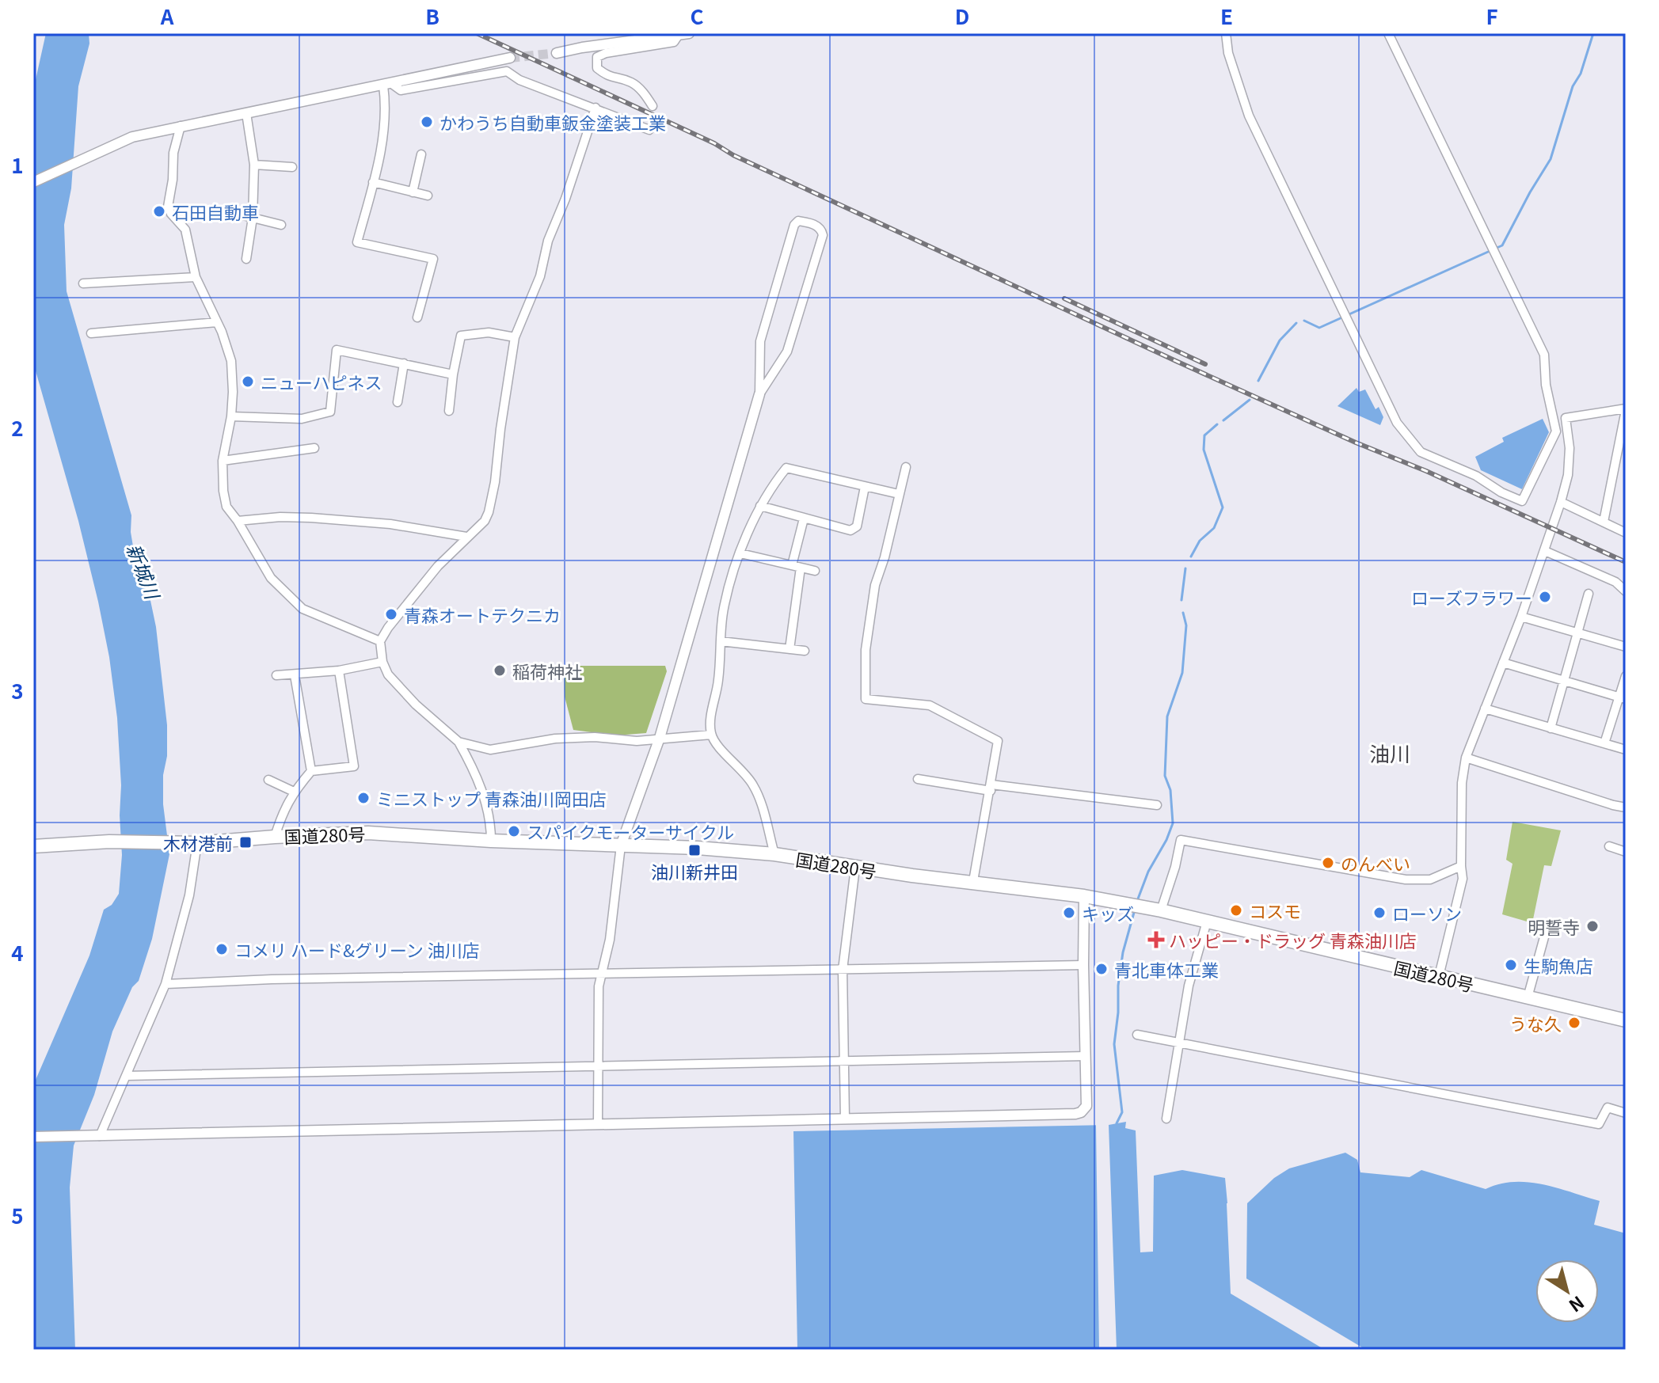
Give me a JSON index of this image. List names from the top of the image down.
{
  "streets": {
    "highway": ["国道280号"]
  },
  "districts": ["油川"],
  "water": ["新城川"],
  "places": {
    "other": [
      "かわうち自動車鈑金塗装工業",
      "石田自動車",
      "ニューハピネス",
      "ローズフラワー",
      "青森オートテクニカ",
      "稲荷神社",
      "ミニストップ 青森油川岡田店",
      "スパイクモーターサイクル",
      "のんべい",
      "コスモ",
      "キッズ",
      "ローソン",
      "明誓寺",
      "コメリ ハード&グリーン 油川店",
      "生駒魚店",
      "青北車体工業",
      "うな久"
    ],
    "transit": ["木材港前", "油川新井田"],
    "health": ["ハッピー・ドラッグ 青森油川店"]
  },
  "north": "bottom right",
  "grid": {
    "columns": [
      "A",
      "B",
      "C",
      "D",
      "E",
      "F"
    ],
    "rows": [
      "1",
      "2",
      "3",
      "4",
      "5"
    ]
  }
}
